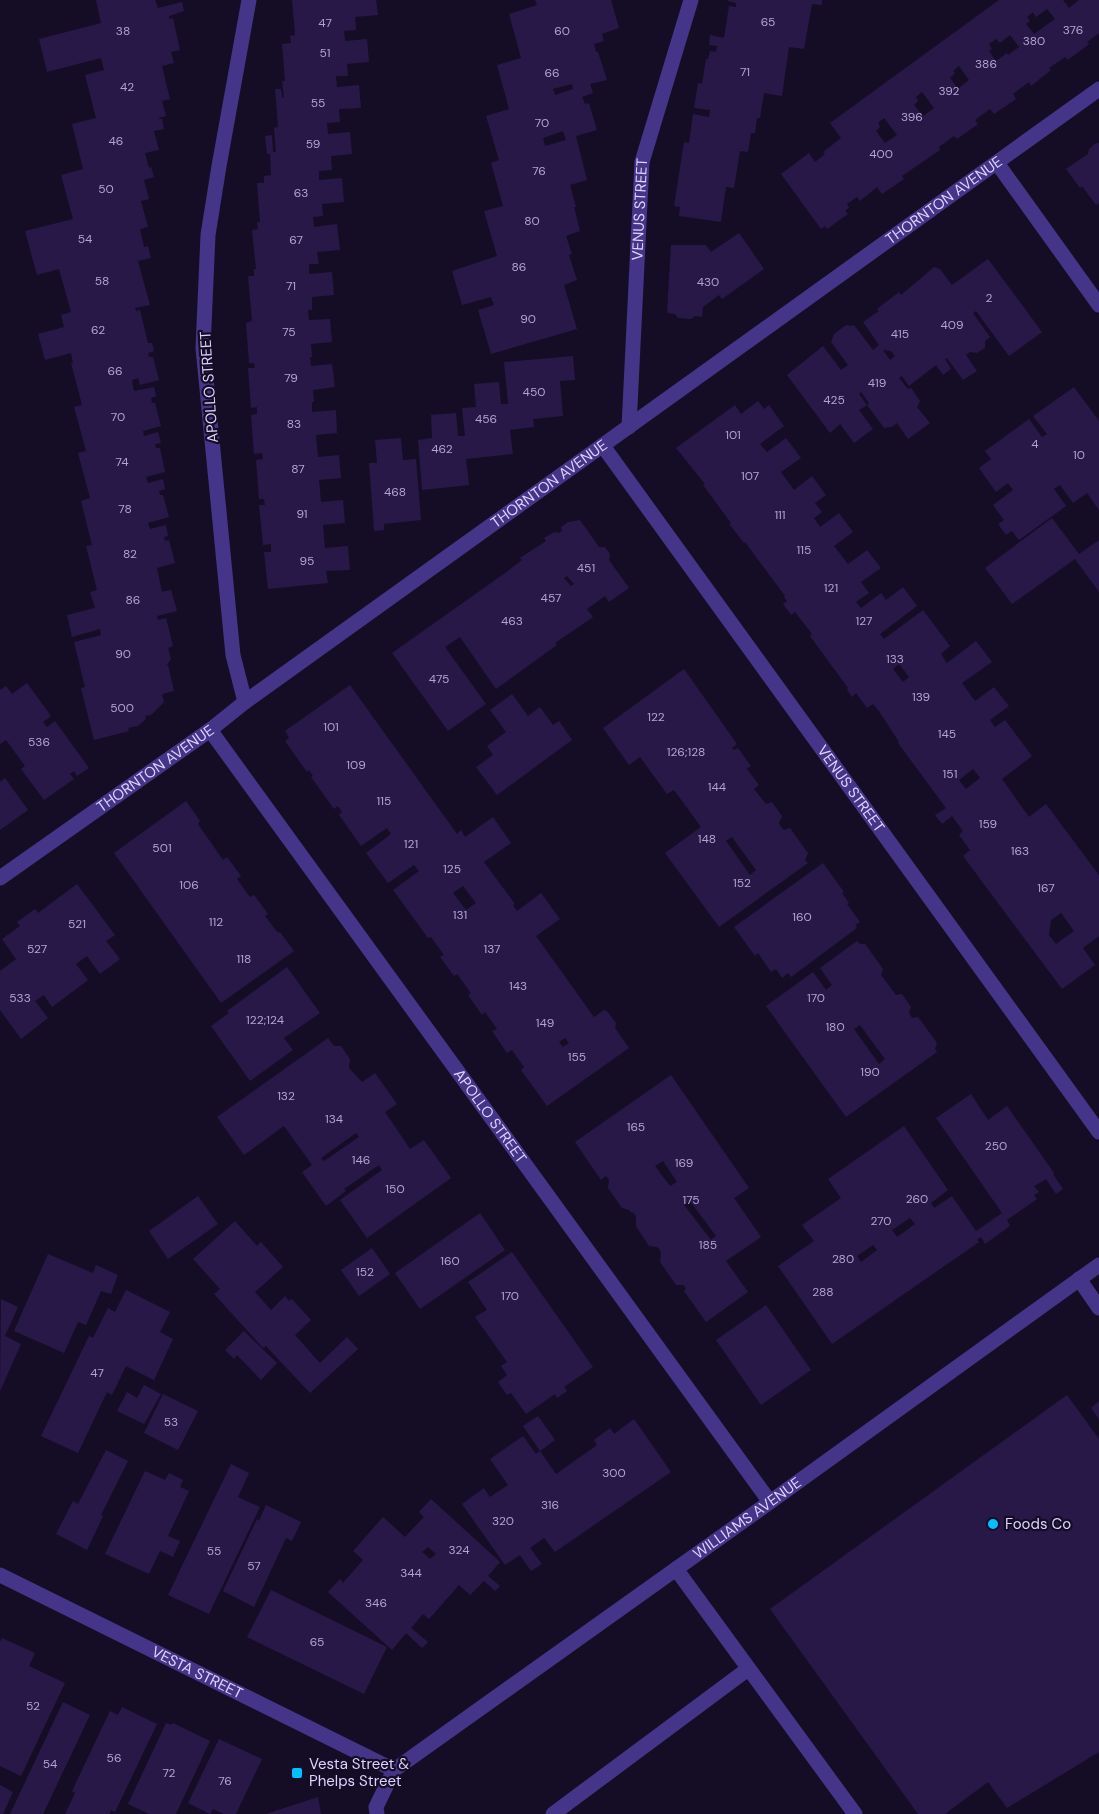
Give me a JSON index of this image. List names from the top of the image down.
{
  "streets": {
    "street": [
      "THORNTON AVENUE",
      "VENUS STREET",
      "APOLLO STREET",
      "WILLIAMS AVENUE",
      "VESTA STREET"
    ]
  },
  "crossings": [
    ["THORNTON AVENUE", "VENUS STREET"],
    ["THORNTON AVENUE", "APOLLO STREET"],
    ["APOLLO STREET", "WILLIAMS AVENUE"],
    ["WILLIAMS AVENUE", "VESTA STREET"]
  ],
  "places": {
    "other": ["Foods Co"],
    "transit": ["Vesta Street & Phelps Street"]
  },
  "house_numbers": [
    "65",
    "47",
    "376",
    "38",
    "60",
    "380",
    "51",
    "386",
    "71",
    "66",
    "42",
    "392",
    "55",
    "396",
    "70",
    "46",
    "59",
    "400",
    "76",
    "50",
    "63",
    "80",
    "54",
    "67",
    "86",
    "58",
    "430",
    "71",
    "2",
    "90",
    "409",
    "62",
    "75",
    "415",
    "66",
    "79",
    "419",
    "450",
    "425",
    "70",
    "456",
    "83",
    "101",
    "4",
    "462",
    "10",
    "74",
    "87",
    "107",
    "468",
    "78",
    "91",
    "111",
    "115",
    "82",
    "95",
    "451",
    "121",
    "457",
    "86",
    "463",
    "127",
    "90",
    "133",
    "475",
    "139",
    "500",
    "122",
    "101",
    "145",
    "536",
    "126;128",
    "109",
    "151",
    "144",
    "115",
    "159",
    "148",
    "121",
    "501",
    "163",
    "125",
    "152",
    "106",
    "167",
    "131",
    "160",
    "112",
    "521",
    "527",
    "137",
    "118",
    "143",
    "533",
    "170",
    "122;124",
    "149",
    "180",
    "155",
    "190",
    "132",
    "134",
    "165",
    "250",
    "146",
    "169",
    "150",
    "260",
    "175",
    "270",
    "185",
    "280",
    "160",
    "152",
    "288",
    "170",
    "47",
    "53",
    "300",
    "316",
    "320",
    "324",
    "55",
    "57",
    "344",
    "346",
    "65",
    "52",
    "56",
    "54",
    "72",
    "76"
  ]
}
